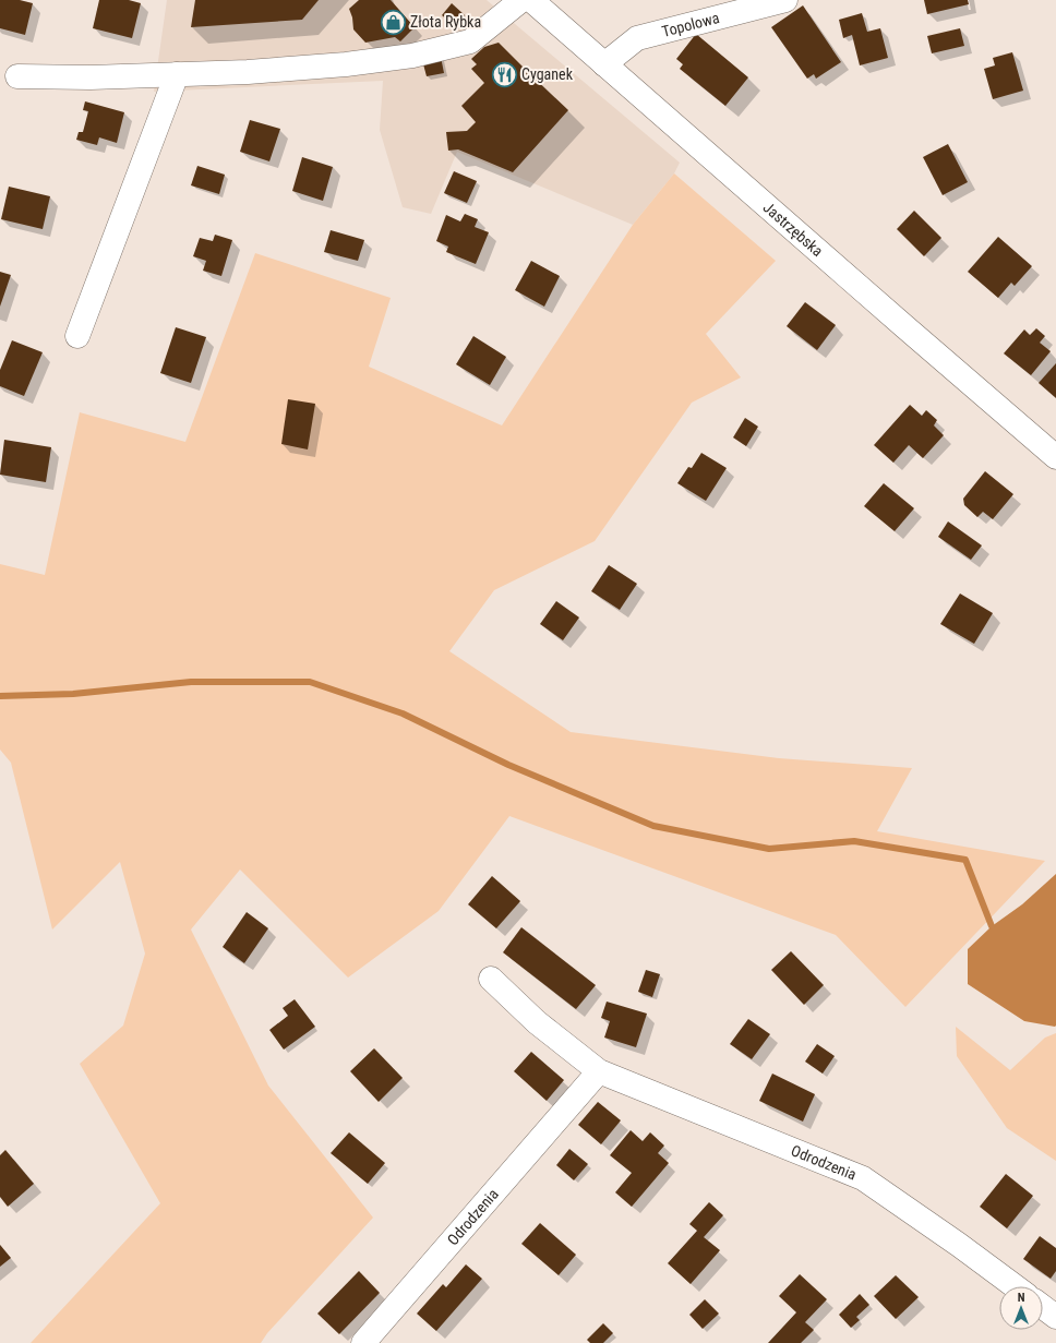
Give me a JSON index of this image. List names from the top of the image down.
{
  "streets": {
    "street": ["Topolowa", "Jastrzębska", "Odrodzenia"]
  },
  "crossings": [
    ["Topolowa", "Jastrzębska"]
  ],
  "places": {
    "shop": ["Złota Rybka"],
    "restaurant": ["Cyganek"]
  },
  "north": "top"
}
